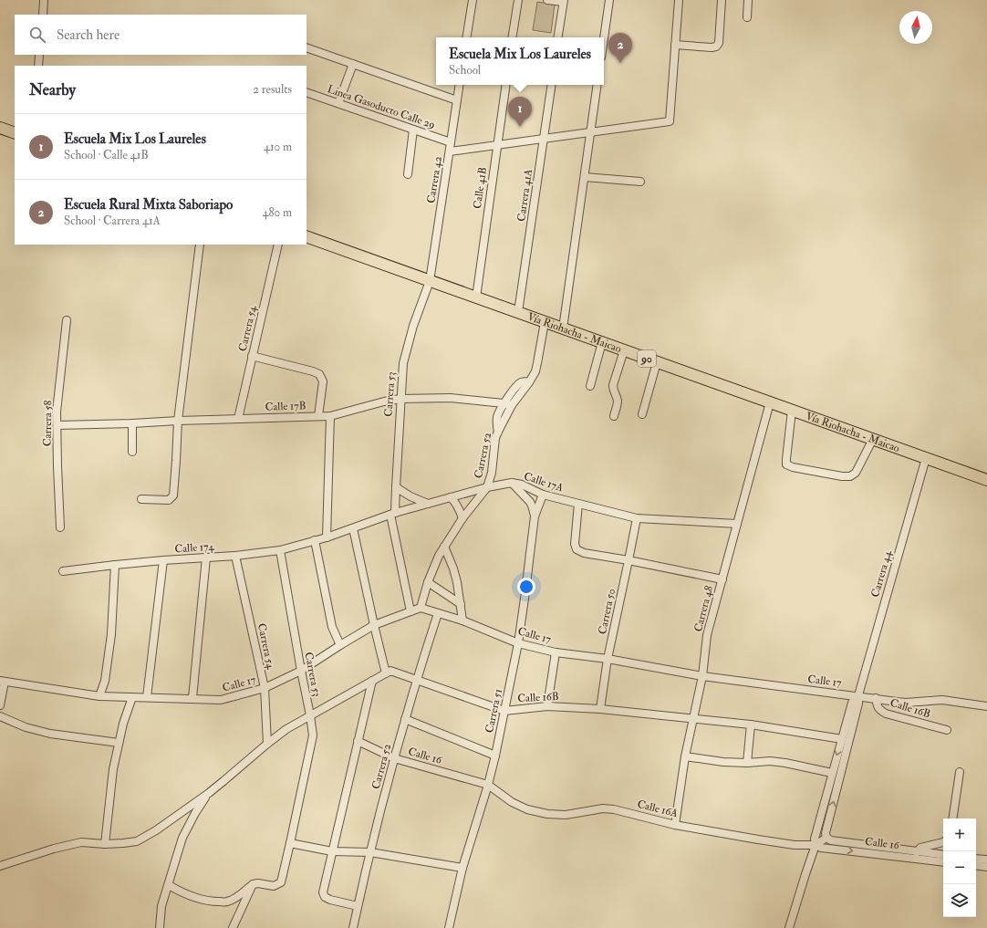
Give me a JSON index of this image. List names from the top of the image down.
{
  "streets": {
    "highway": ["Vía Riohacha - Maicao", "90"],
    "street": [
      "Linea Gasoducto Calle 29",
      "Carrera 42",
      "Calle 41B",
      "Carrera 41A",
      "Carrera 54",
      "Carrera 53",
      "Calle 17B",
      "Carrera 58",
      "Carrera 52",
      "Calle 17A",
      "Calle 174",
      "Carrera 44",
      "Carrera 48",
      "Carrera 50",
      "Calle 17",
      "Calle 16B",
      "Carrera 51",
      "Calle 16",
      "Calle 16A"
    ]
  },
  "crossings": [
    ["Linea Gasoducto Calle 29", "Carrera 42"],
    ["Carrera 42", "Vía Riohacha - Maicao"],
    ["Carrera 42", "Carrera 53"],
    ["Calle 41B", "Vía Riohacha - Maicao"],
    ["Carrera 41A", "Vía Riohacha - Maicao"],
    ["Carrera 54", "Calle 17B"],
    ["Carrera 54", "Calle 174"],
    ["Carrera 54", "Calle 17"],
    ["Vía Riohacha - Maicao", "Carrera 53"],
    ["Vía Riohacha - Maicao", "Carrera 52"],
    ["Vía Riohacha - Maicao", "Carrera 44"],
    ["Vía Riohacha - Maicao", "Carrera 48"],
    ["Carrera 53", "Calle 17B"],
    ["Carrera 53", "Calle 17A"],
    ["Carrera 53", "Calle 174"],
    ["Carrera 53", "Calle 17"],
    ["Calle 17B", "Carrera 58"],
    ["Calle 17B", "Carrera 52"],
    ["Carrera 52", "Calle 17A"],
    ["Carrera 52", "Calle 17"],
    ["Carrera 52", "Calle 16B"],
    ["Carrera 52", "Calle 16"],
    ["Calle 17A", "Calle 174"],
    ["Calle 17A", "Carrera 48"],
    ["Calle 17A", "Carrera 50"],
    ["Calle 17A", "Carrera 51"],
    ["Carrera 44", "Calle 17"],
    ["Carrera 44", "Calle 16B"],
    ["Carrera 44", "Calle 16"],
    ["Carrera 44", "Calle 16A"],
    ["Carrera 48", "Calle 17"],
    ["Carrera 48", "Calle 16B"],
    ["Carrera 48", "Calle 16A"],
    ["Carrera 50", "Calle 17"],
    ["Carrera 50", "Calle 16B"],
    ["Calle 17", "Calle 16B"],
    ["Calle 17", "Carrera 51"],
    ["Calle 16B", "Carrera 51"],
    ["Carrera 51", "Calle 16"],
    ["Carrera 51", "Calle 16A"],
    ["Calle 16", "Calle 16A"]
  ],
  "north": "top",
  "page": {
    "search": "Search here",
    "pins": ["2", "1"],
    "popup": ["Escuela Mix Los Laureles", "School"],
    "heading": ["Nearby", "2 results"],
    "list": [
      {
        "mark": "1",
        "name": "Escuela Mix Los Laureles",
        "note": "School · Calle 41B",
        "value": "410 m"
      },
      {
        "mark": "2",
        "name": "Escuela Rural Mixta Saboriapo",
        "note": "School · Carrera 41A",
        "value": "480 m"
      }
    ],
    "map_buttons": ["+", "−"]
  }
}
